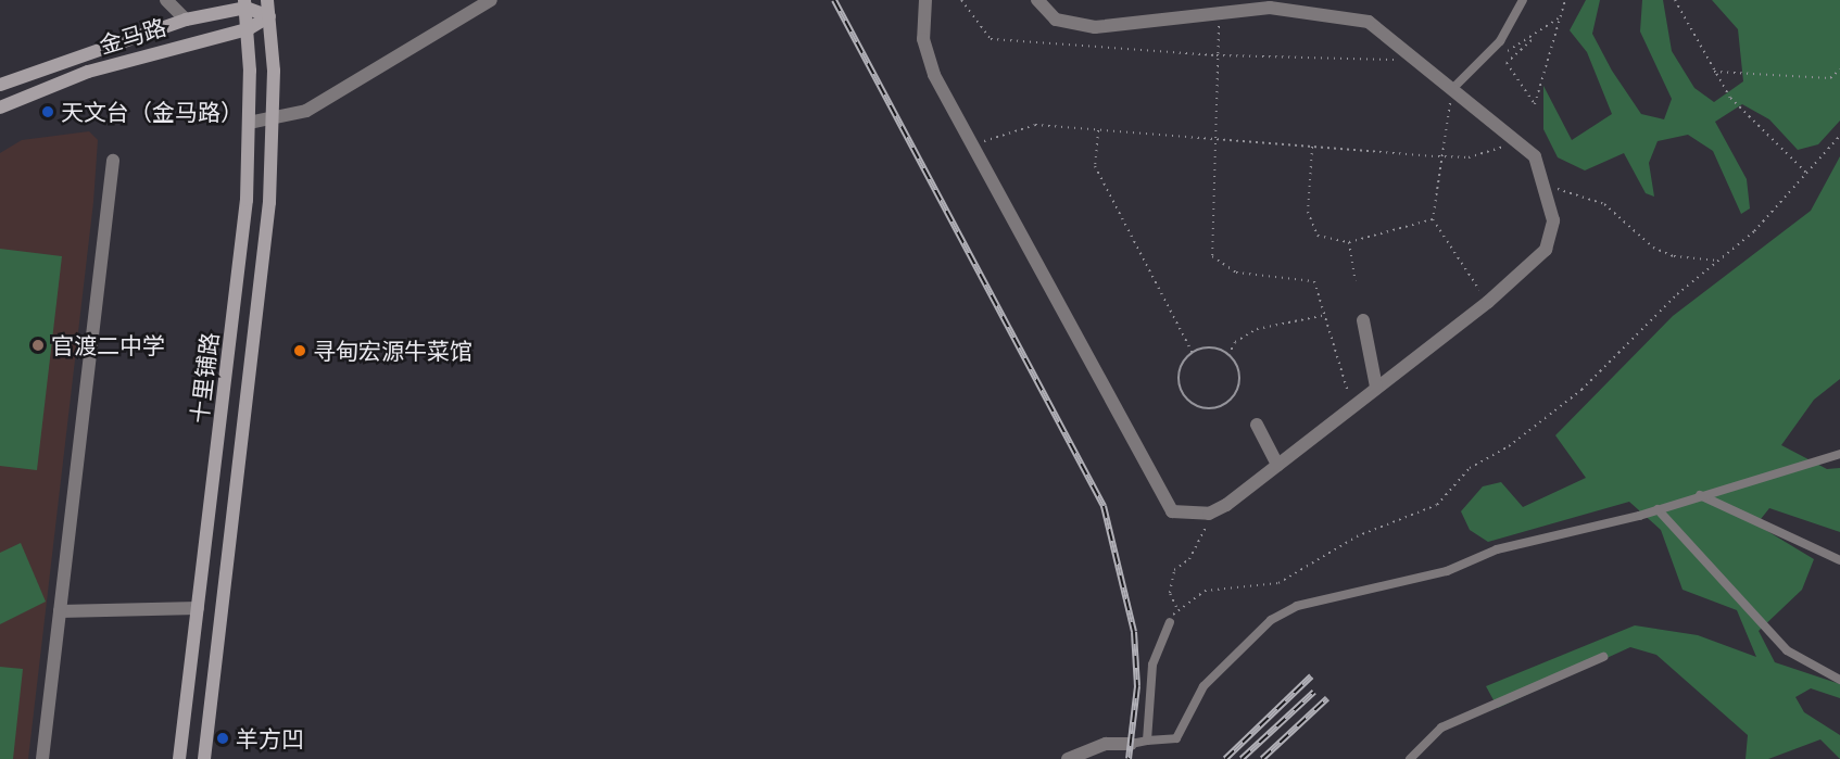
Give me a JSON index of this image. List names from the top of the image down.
{
  "streets": {
    "main road": ["金马路", "十里铺路"]
  },
  "crossings": [
    ["金马路", "十里铺路"]
  ],
  "places": [
    "天文台（金马路）",
    "官渡二中学",
    "寻甸宏源牛菜馆",
    "羊方凹"
  ]
}
